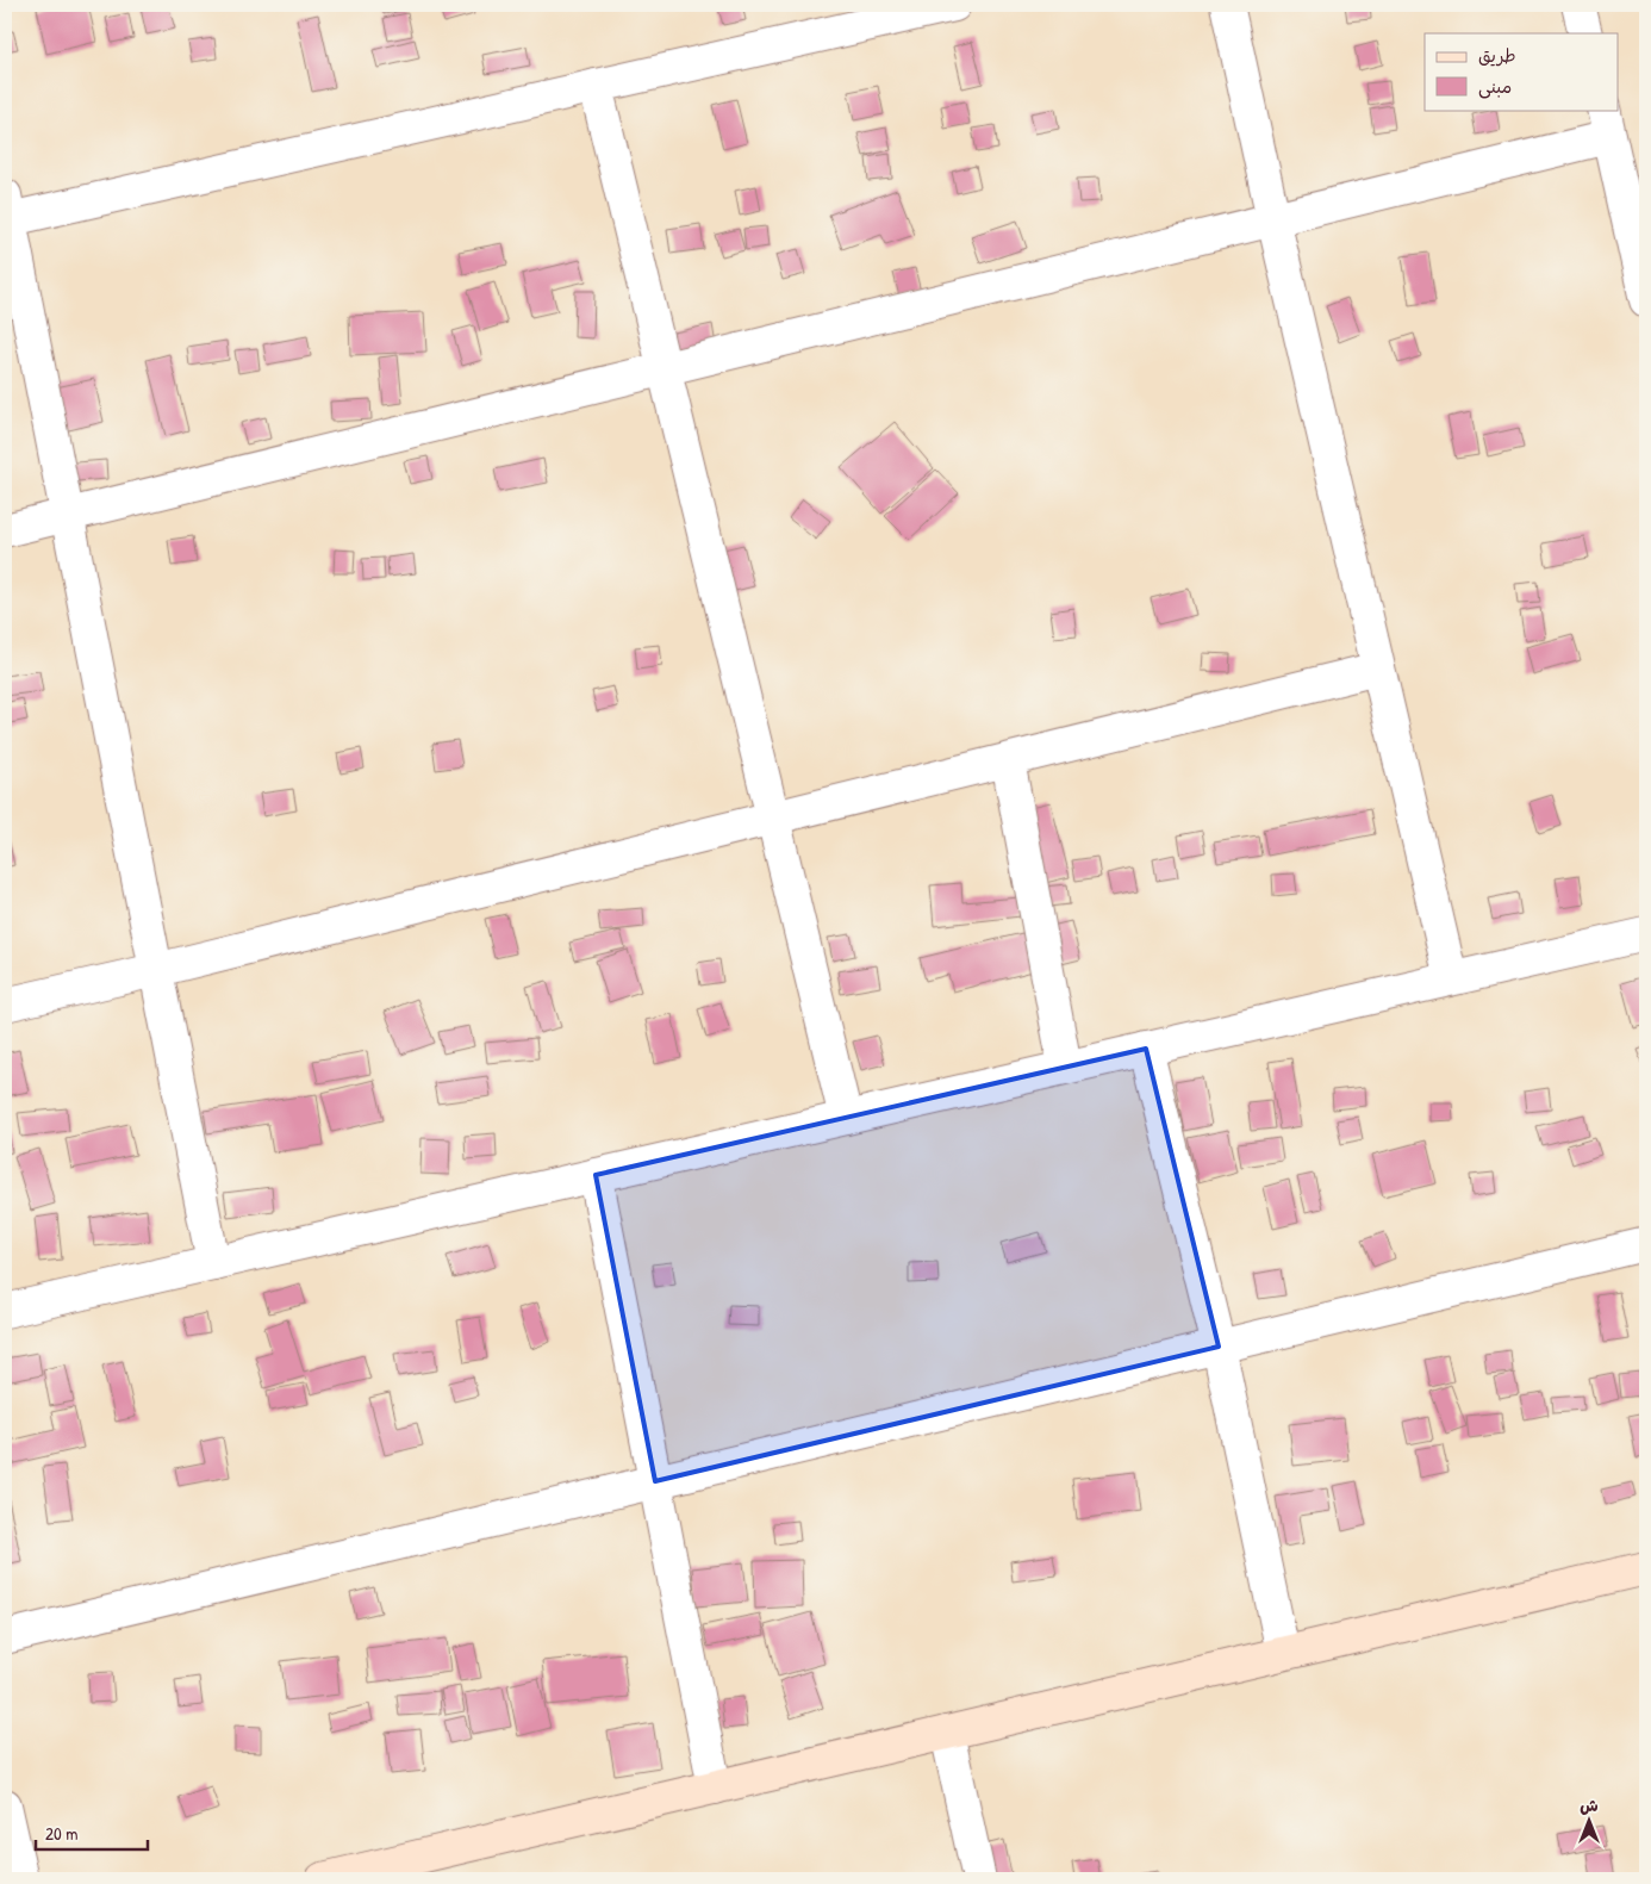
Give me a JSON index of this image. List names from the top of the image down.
{
  "legend": ["طريق", "مبنى"],
  "scale_bar": "20 m",
  "north": "top"
}
